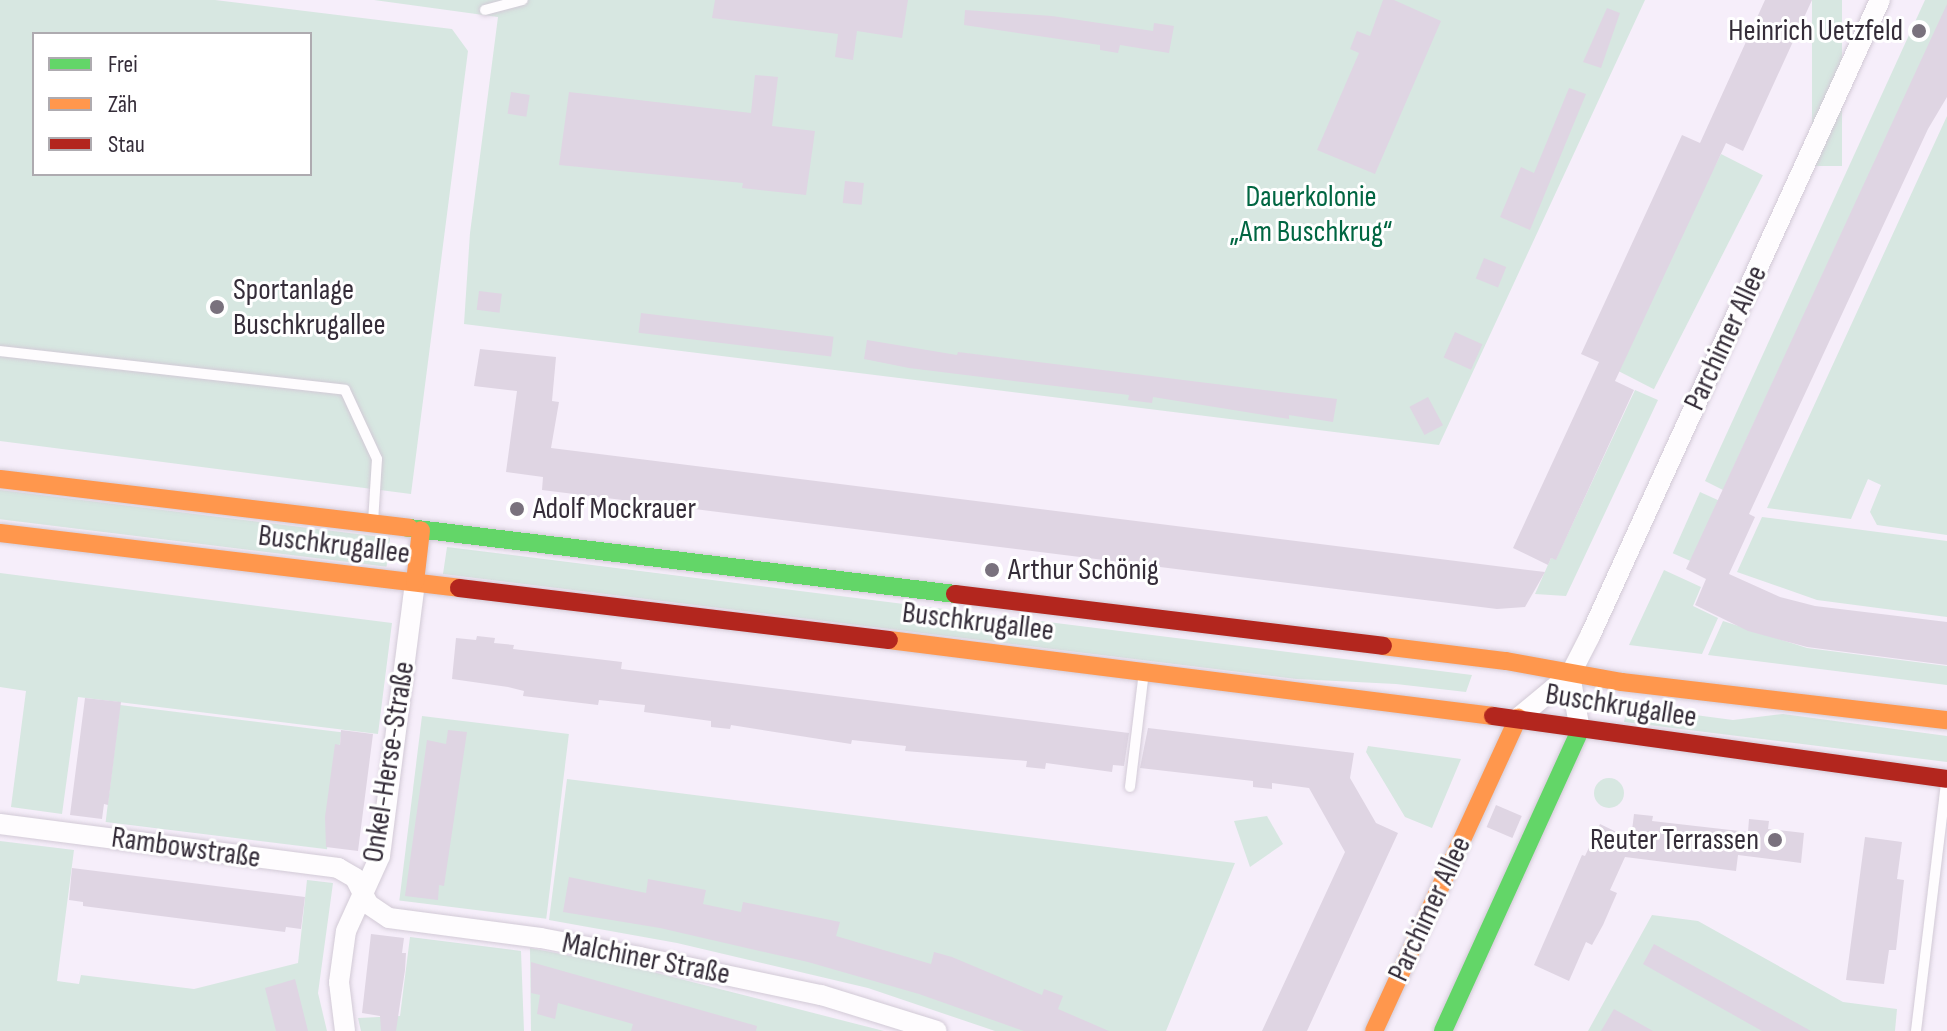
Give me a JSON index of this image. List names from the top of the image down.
{
  "streets": {
    "main road": ["Parchimer Allee", "Buschkrugallee"],
    "street": ["Onkel-Herse-Straße", "Rambowstraße", "Malchiner Straße"]
  },
  "crossings": [
    ["Parchimer Allee", "Buschkrugallee"],
    ["Buschkrugallee", "Onkel-Herse-Straße"],
    ["Onkel-Herse-Straße", "Rambowstraße"],
    ["Onkel-Herse-Straße", "Malchiner Straße"],
    ["Rambowstraße", "Malchiner Straße"]
  ],
  "parks": ["Dauerkolonie „Am Buschkrug“"],
  "places": [
    "Heinrich Uetzfeld",
    "Sportanlage Buschkrugallee",
    "Adolf Mockrauer",
    "Arthur Schönig",
    "Reuter Terrassen"
  ],
  "legend": ["Frei", "Zäh", "Stau"]
}
